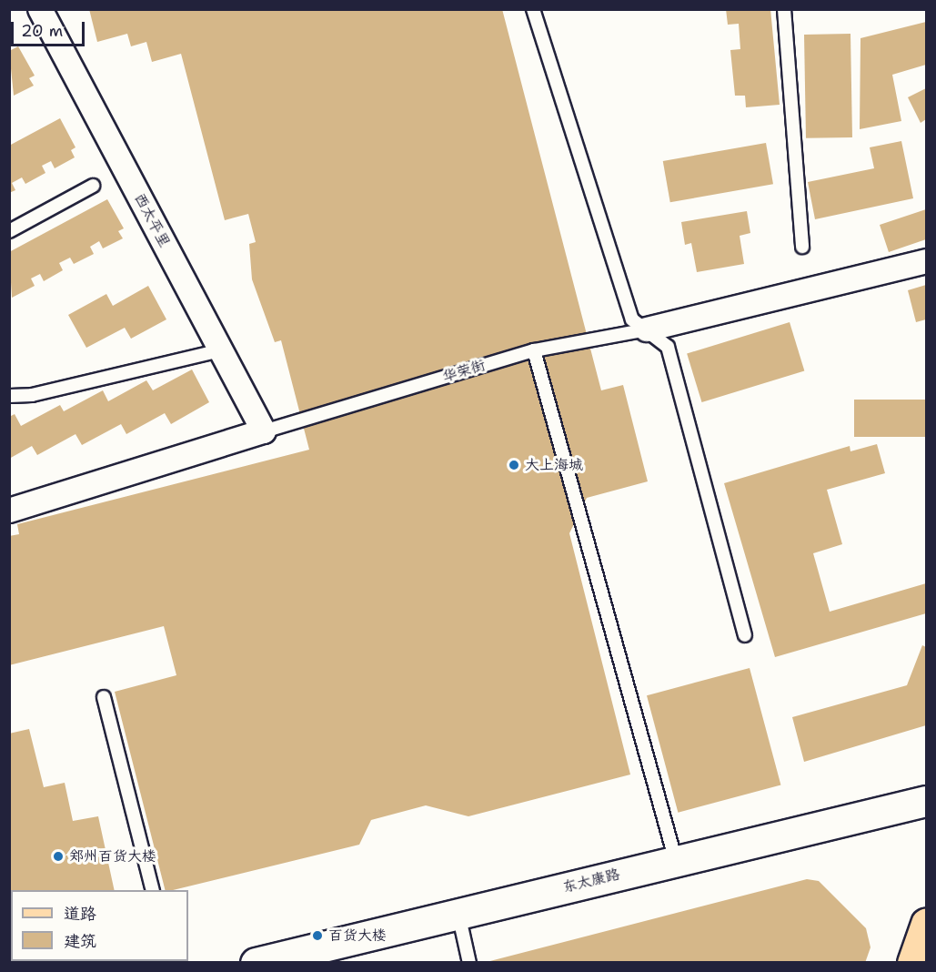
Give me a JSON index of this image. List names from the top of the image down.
{
  "streets": {
    "street": ["西太平里", "华荣街", "东太康路"]
  },
  "crossings": [
    ["西太平里", "华荣街"]
  ],
  "places": ["大上海城", "郑州百货大楼", "百货大楼"],
  "legend": ["道路", "建筑"],
  "scale_bar": "20 m"
}
